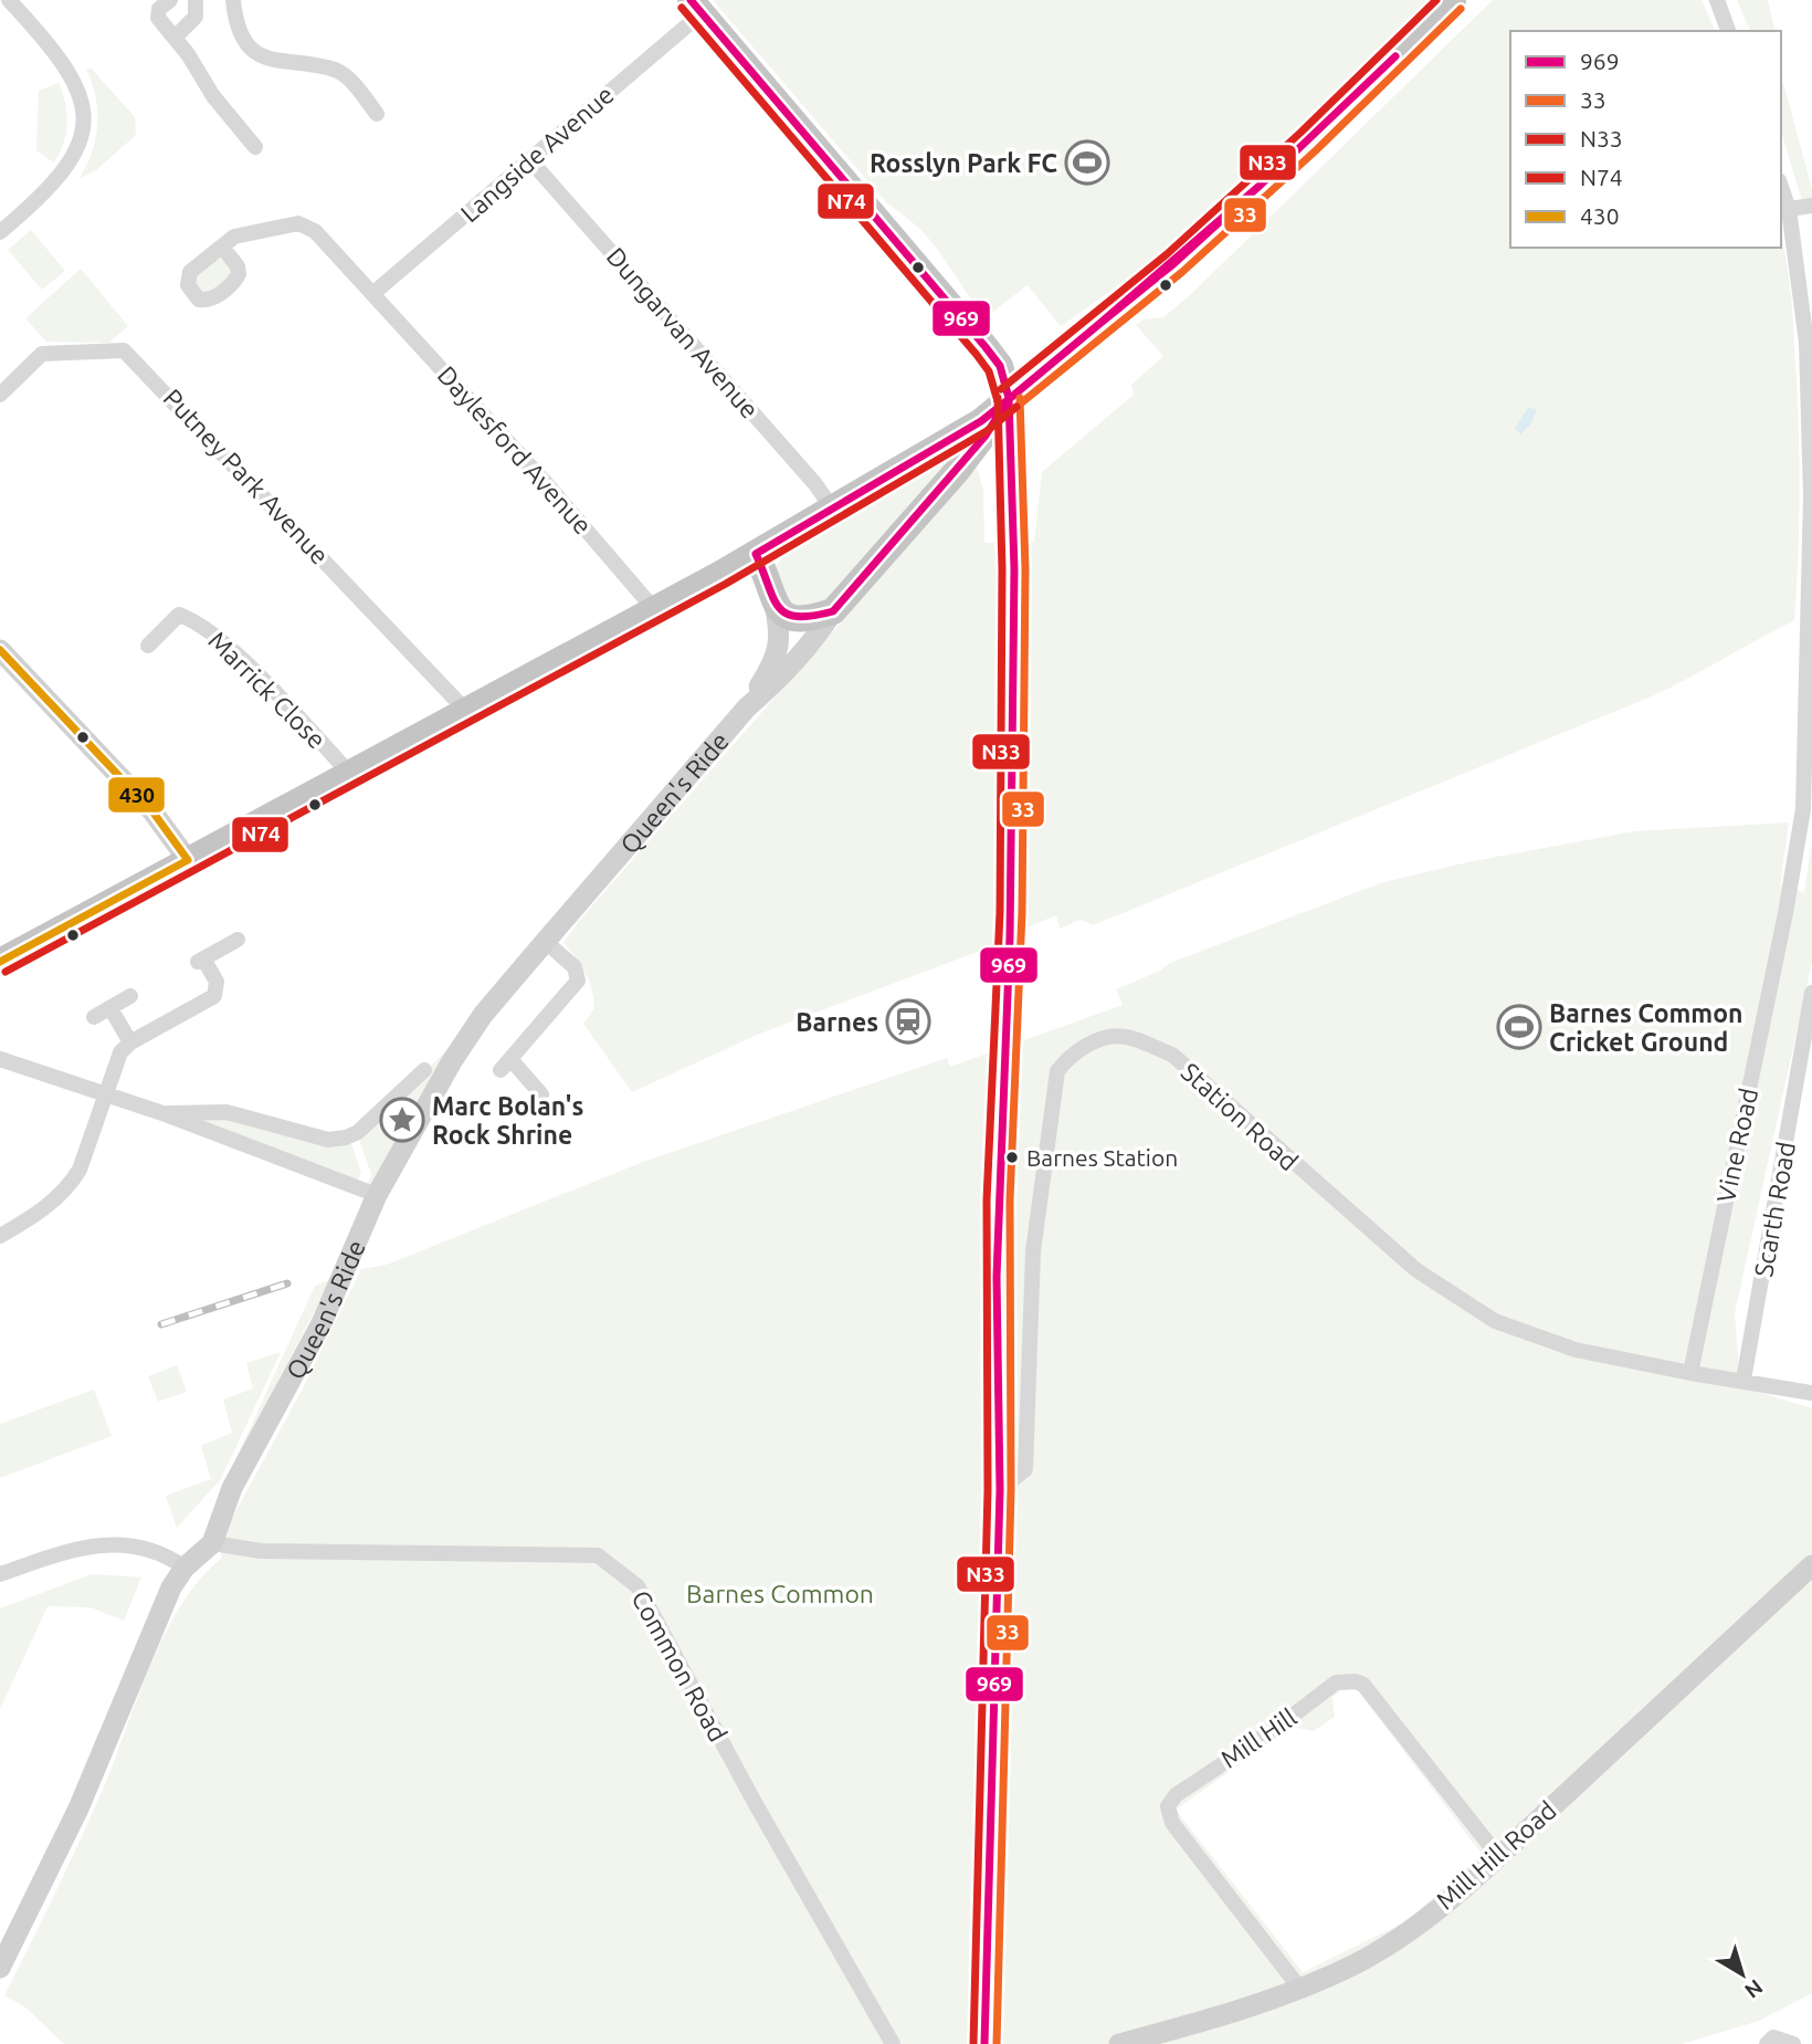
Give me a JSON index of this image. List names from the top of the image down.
{
  "streets": {
    "highway": ["Queen's Ride"],
    "main road": ["Mill Hill Road"],
    "street": [
      "Langside Avenue",
      "Dungarvan Avenue",
      "Daylesford Avenue",
      "Putney Park Avenue",
      "Marrick Close",
      "Station Road",
      "Vine Road",
      "Scarth Road",
      "Common Road",
      "Mill Hill"
    ]
  },
  "crossings": [
    ["Langside Avenue", "Dungarvan Avenue"],
    ["Langside Avenue", "Daylesford Avenue"],
    ["Queen's Ride", "Common Road"],
    ["Station Road", "Vine Road"],
    ["Station Road", "Scarth Road"],
    ["Mill Hill", "Mill Hill Road"]
  ],
  "parks": ["Barnes Common"],
  "places": {
    "sports": ["Rosslyn Park FC", "Barnes Common Cricket Ground"],
    "station": ["Barnes"],
    "place": ["Marc Bolan's Rock Shrine"],
    "other": ["Barnes Station"]
  },
  "lines": [
    "transit line 969",
    "transit line N33",
    "transit line N74",
    "transit line 33",
    "transit line 430"
  ],
  "legend": [
    "969",
    "33",
    "N33",
    "N74",
    "430"
  ],
  "north": "bottom right"
}
